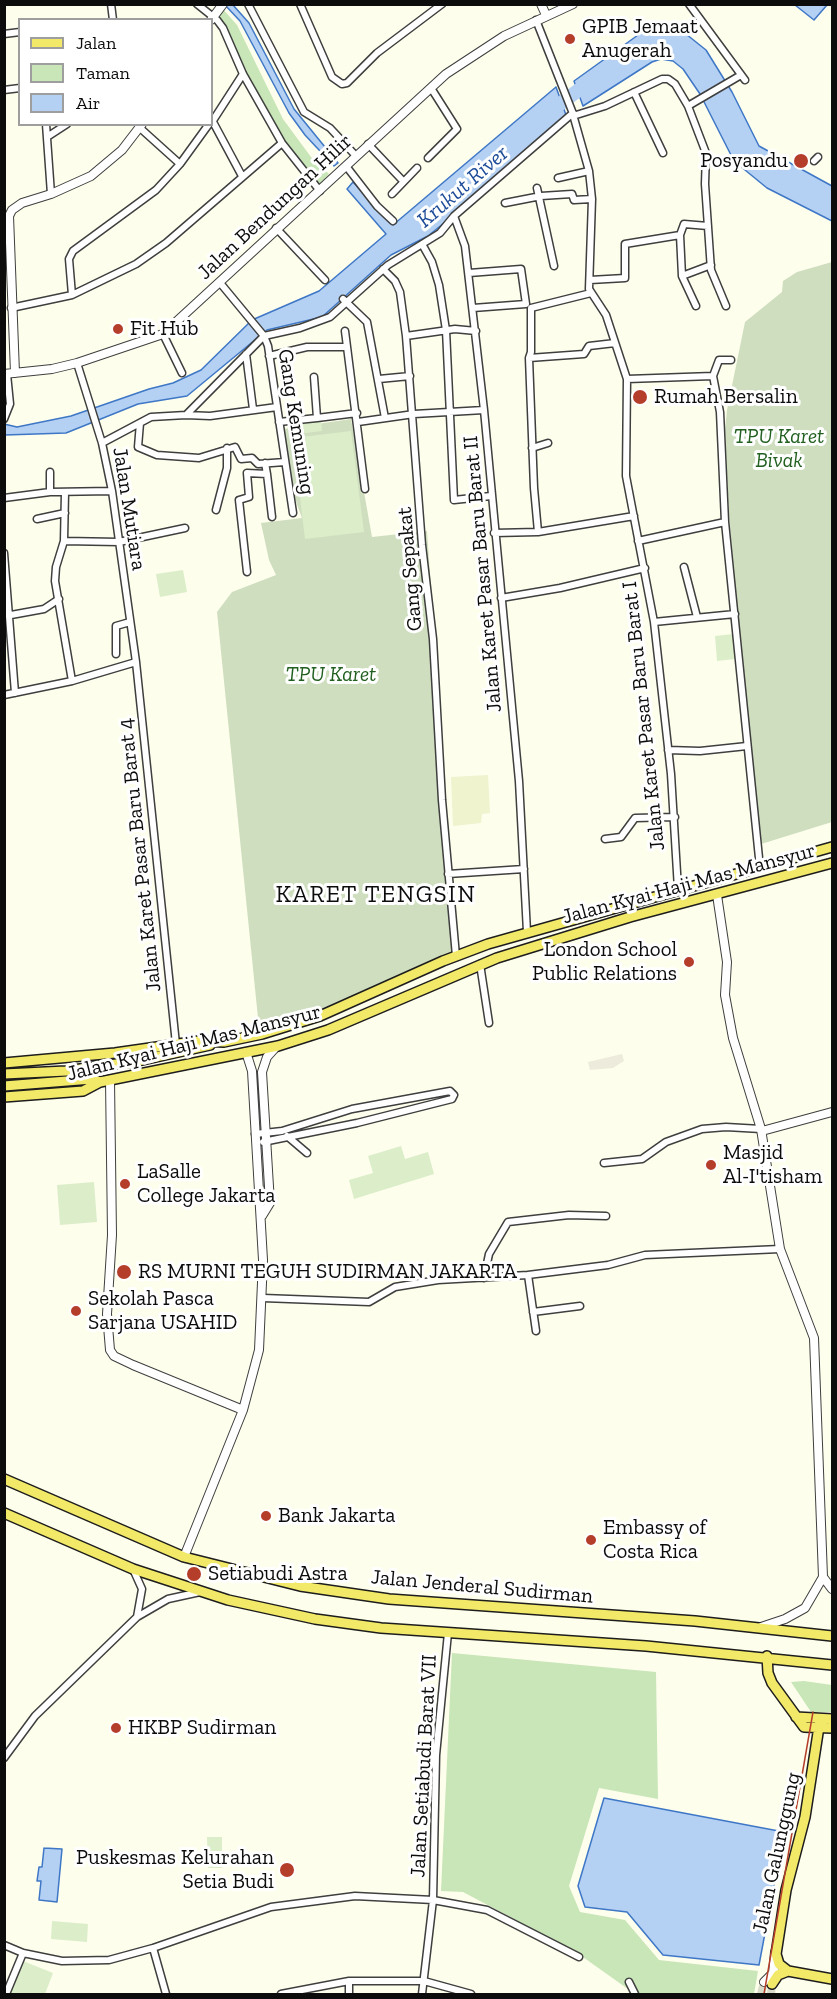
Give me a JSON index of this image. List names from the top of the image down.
{
  "streets": {
    "main road": ["Jalan Kyai Haji Mas Mansyur", "Jalan Jenderal Sudirman", "Jalan Galunggung"],
    "street": [
      "Jalan Bendungan Hilir",
      "Gang Kemuning",
      "Jalan Mutiara",
      "Gang Sepakat",
      "Jalan Karet Pasar Baru Barat II",
      "Jalan Karet Pasar Baru Barat I",
      "Jalan Karet Pasar Baru Barat 4",
      "Jalan Setiabudi Barat VII"
    ]
  },
  "crossings": [
    ["Jalan Bendungan Hilir", "Jalan Mutiara"],
    ["Jalan Bendungan Hilir", "Jalan Karet Pasar Baru Barat I"],
    ["Jalan Mutiara", "Jalan Karet Pasar Baru Barat 4"],
    ["Gang Sepakat", "Jalan Kyai Haji Mas Mansyur"],
    ["Jalan Karet Pasar Baru Barat II", "Jalan Kyai Haji Mas Mansyur"],
    ["Jalan Karet Pasar Baru Barat I", "Jalan Kyai Haji Mas Mansyur"],
    ["Jalan Karet Pasar Baru Barat 4", "Jalan Kyai Haji Mas Mansyur"]
  ],
  "districts": ["KARET TENGSIN"],
  "water": ["Krukut River"],
  "parks": ["TPU Karet Bivak", "TPU Karet"],
  "places": [
    "GPIB Jemaat Anugerah",
    "Posyandu",
    "Fit Hub",
    "Rumah Bersalin",
    "London School Public Relations",
    "Masjid Al-I'tisham",
    "LaSalle College Jakarta",
    "RS MURNI TEGUH SUDIRMAN JAKARTA",
    "Sekolah Pasca Sarjana USAHID",
    "Bank Jakarta",
    "Embassy of Costa Rica",
    "Setiabudi Astra",
    "HKBP Sudirman",
    "Puskesmas Kelurahan Setia Budi"
  ],
  "legend": ["Jalan", "Taman", "Air"]
}
